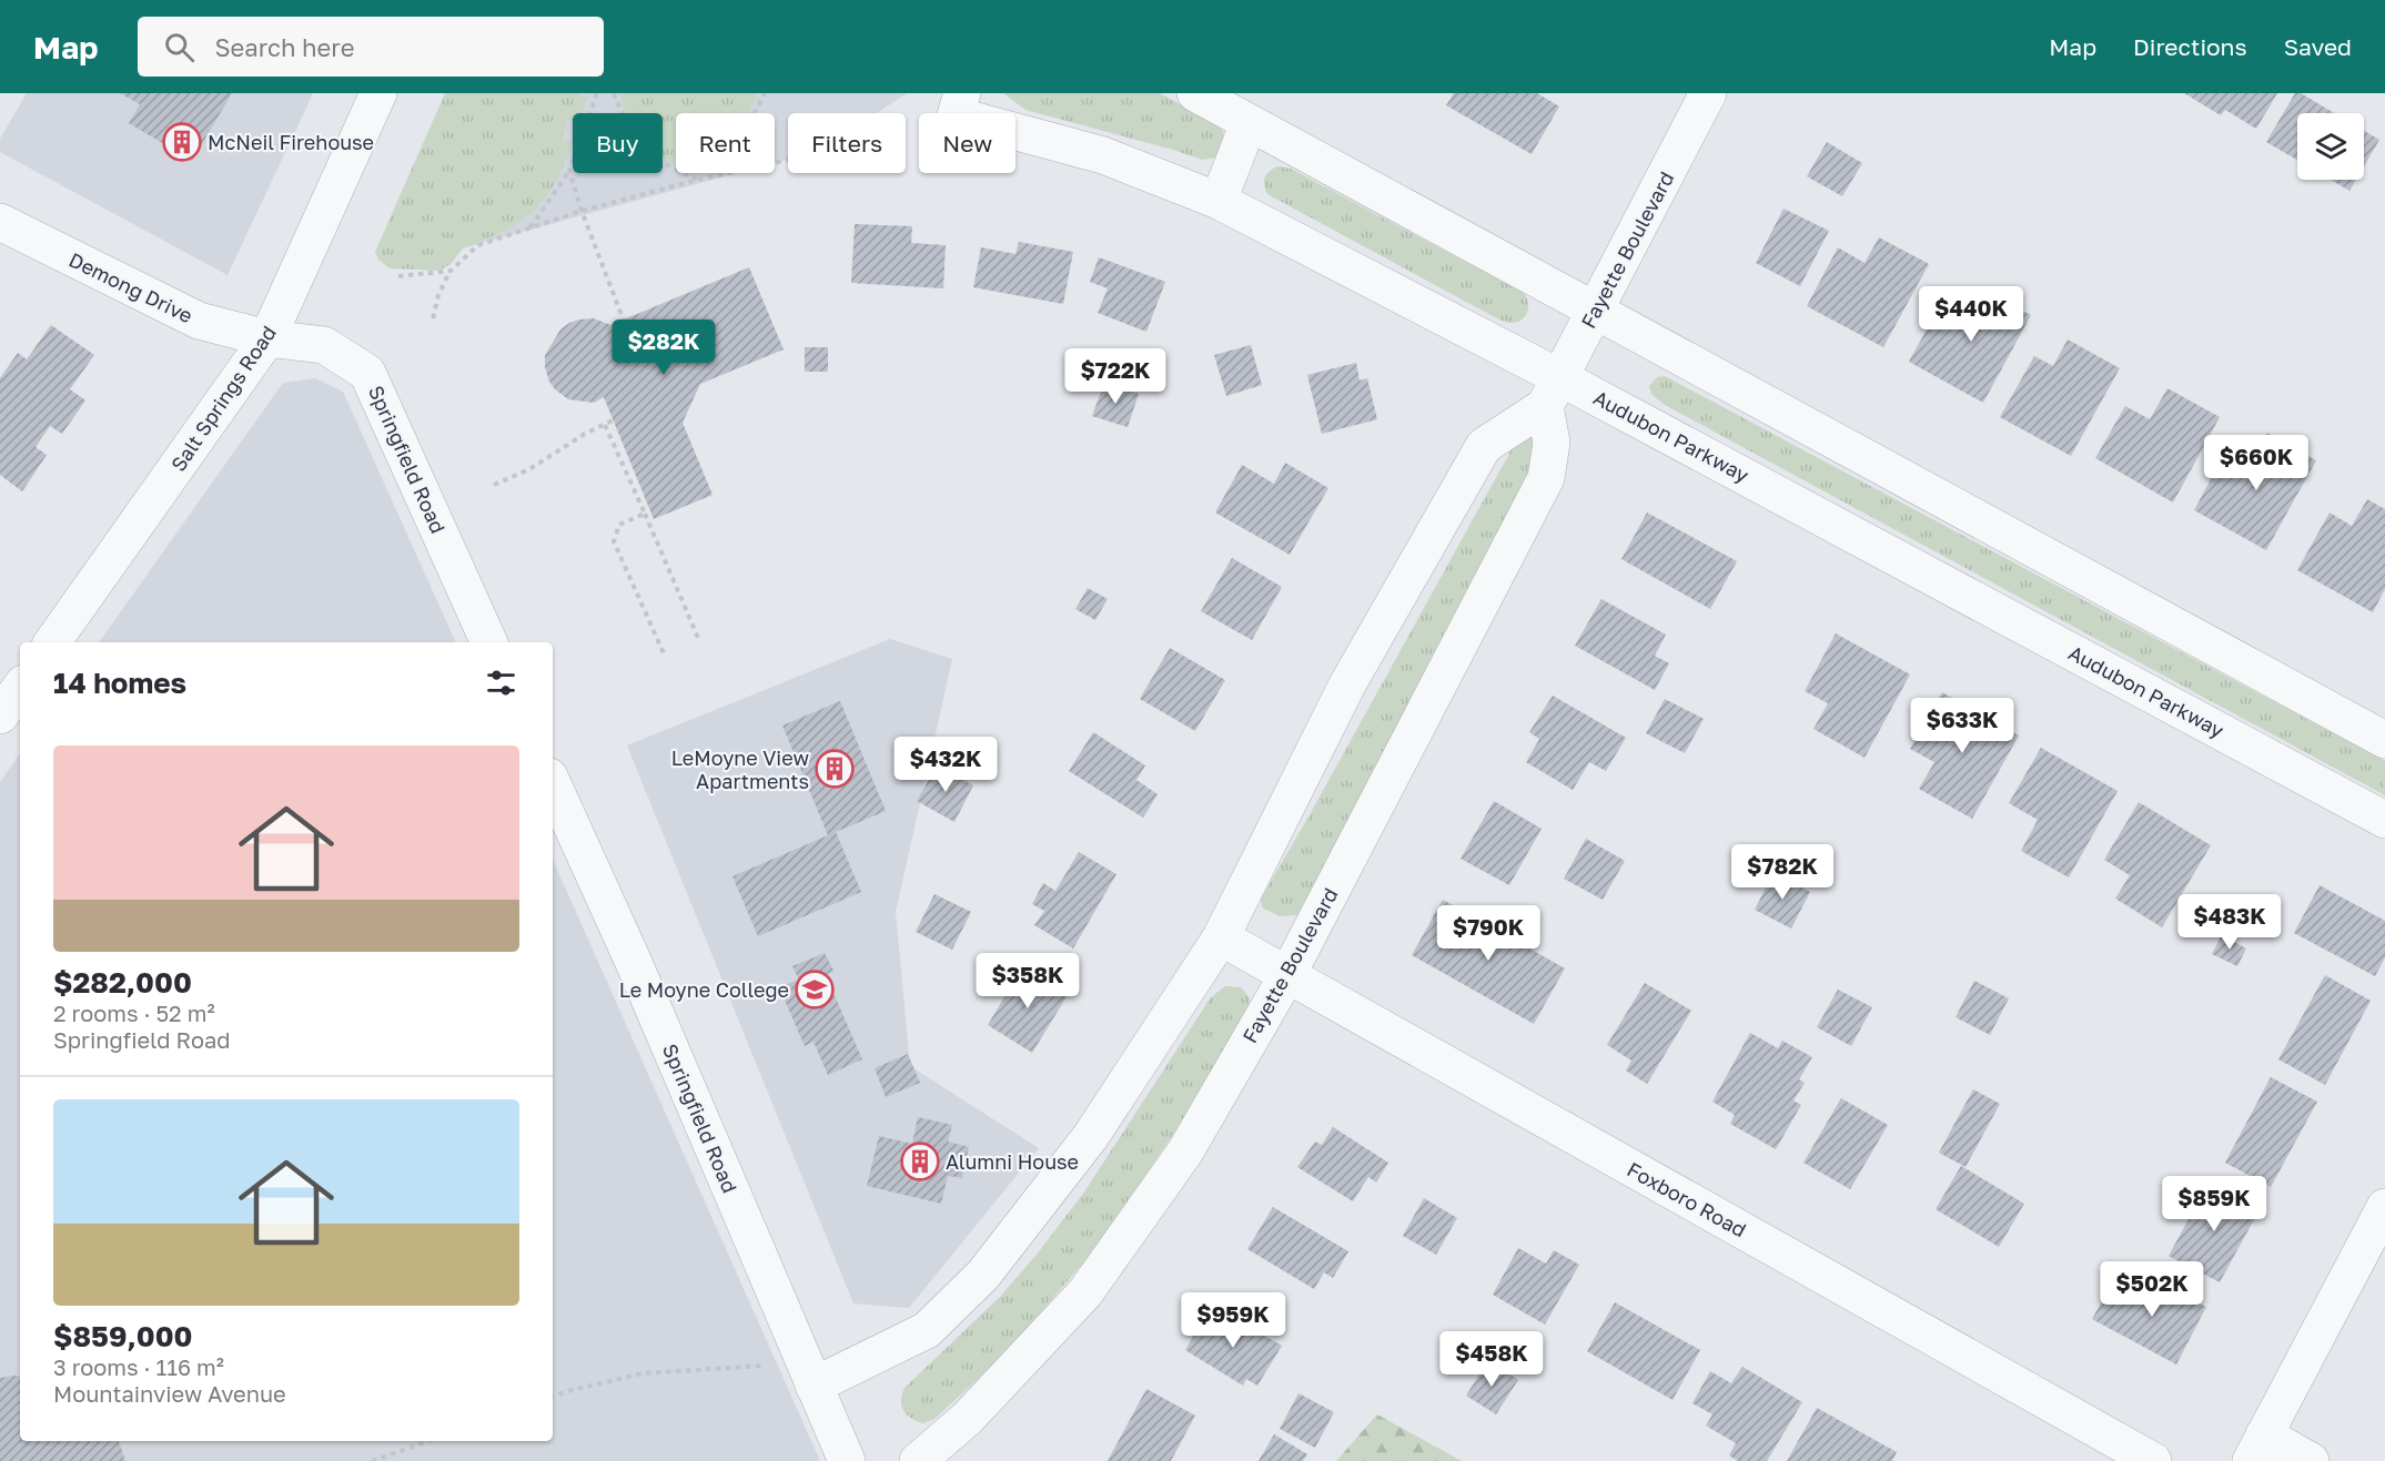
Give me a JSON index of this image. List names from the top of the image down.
{
  "streets": {
    "street": [
      "Fayette Boulevard",
      "Demong Drive",
      "Salt Springs Road",
      "Audubon Parkway",
      "Springfield Road",
      "Foxboro Road"
    ]
  },
  "crossings": [
    ["Fayette Boulevard", "Audubon Parkway"],
    ["Fayette Boulevard", "Springfield Road"],
    ["Fayette Boulevard", "Foxboro Road"],
    ["Demong Drive", "Salt Springs Road"],
    ["Demong Drive", "Springfield Road"],
    ["Salt Springs Road", "Springfield Road"]
  ],
  "places": {
    "building": ["McNeil Firehouse", "LeMoyne View Apartments", "Alumni House"],
    "school or university": ["Le Moyne College"]
  },
  "page": {
    "header": "Map",
    "search": "Search here",
    "nav": ["Map", "Directions", "Saved"],
    "chip": [
      "Buy",
      "Rent",
      "Filters",
      "New"
    ],
    "price": [
      "$440K",
      "$282K",
      "$722K",
      "$660K",
      "$633K",
      "$432K",
      "$782K",
      "$483K",
      "$790K",
      "$358K",
      "$859K",
      "$502K",
      "$959K",
      "$458K"
    ],
    "heading": "14 homes",
    "list": [
      {
        "name": "$282,000",
        "note": "2 rooms · 52 m² · Springfield Road"
      },
      {
        "name": "$859,000",
        "note": "3 rooms · 116 m² · Mountainview Avenue"
      }
    ]
  }
}
